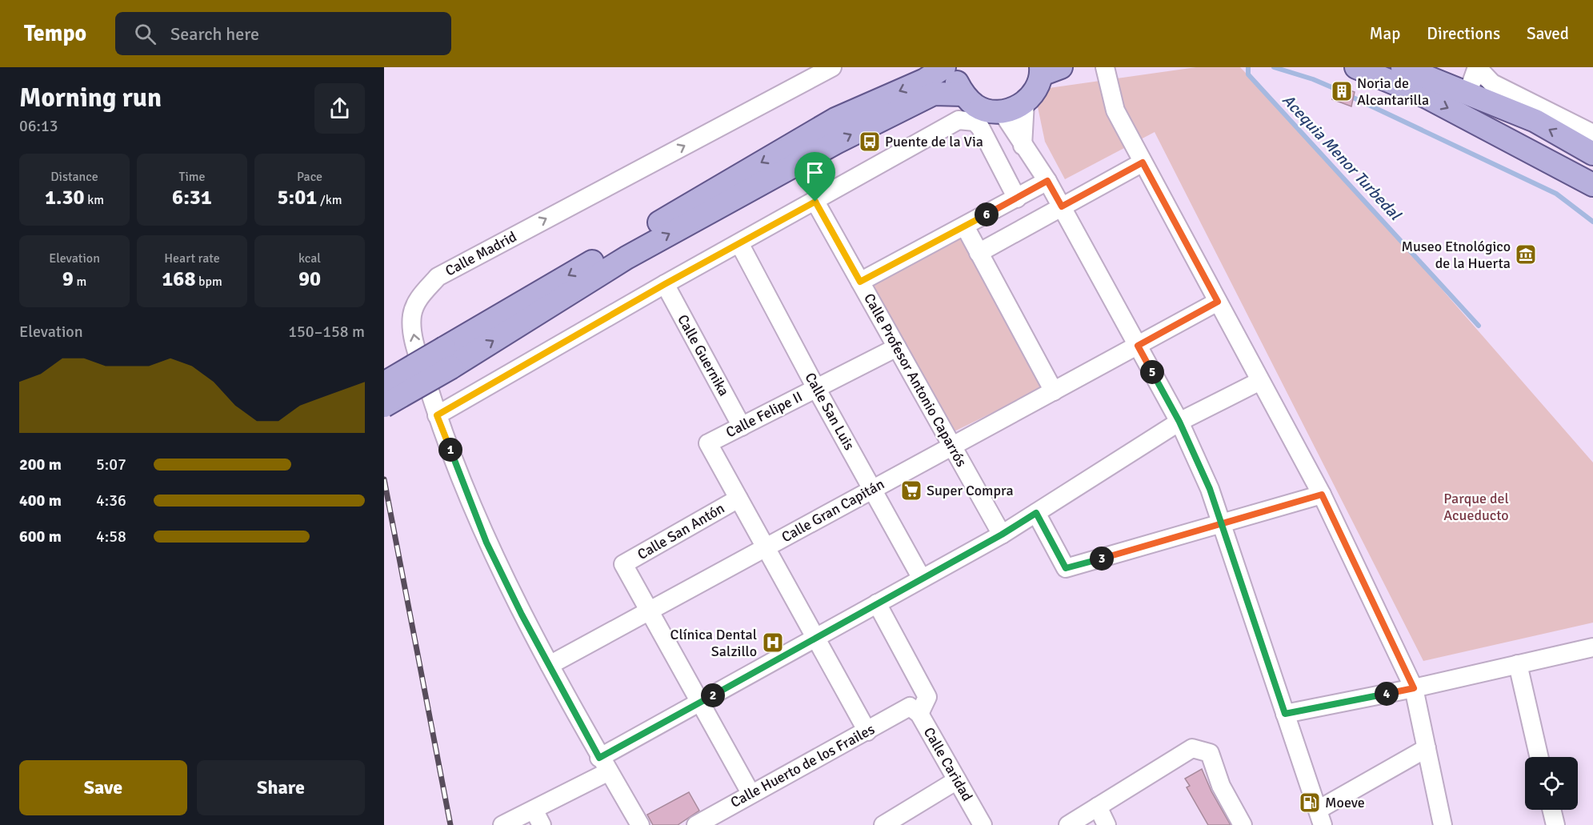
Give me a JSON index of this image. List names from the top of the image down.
{
  "streets": {
    "street": [
      "Calle Madrid",
      "Calle Guernika",
      "Calle Profesor Antonio Caparrós",
      "Calle San Luis",
      "Calle Felipe II",
      "Calle Gran Capitán",
      "Calle San Antón",
      "Calle Caridad",
      "Calle Huerto de los Frailes"
    ]
  },
  "crossings": [
    ["Calle Madrid", "Calle Gran Capitán"],
    ["Calle Guernika", "Calle Felipe II"],
    ["Calle Profesor Antonio Caparrós", "Calle Felipe II"],
    ["Calle Profesor Antonio Caparrós", "Calle Gran Capitán"],
    ["Calle San Luis", "Calle Felipe II"],
    ["Calle San Luis", "Calle Gran Capitán"],
    ["Calle Felipe II", "Calle San Antón"],
    ["Calle Gran Capitán", "Calle San Antón"],
    ["Calle Caridad", "Calle Huerto de los Frailes"]
  ],
  "water": ["Acequia Menor Turbedal"],
  "parks": ["Parque del Acueducto"],
  "places": {
    "building": ["Noria de Alcantarilla"],
    "bus stop": ["Puente de la Via"],
    "museum": ["Museo Etnológico de la Huerta"],
    "supermarket": ["Super Compra"],
    "hospital": ["Clínica Dental Salzillo"],
    "fuel station": ["Moeve"]
  },
  "page": {
    "header": "Tempo",
    "search": "Search here",
    "nav": ["Map", "Directions", "Saved"],
    "heading": ["Morning run", "06:13"],
    "stats": [
      ["Distance", "1.30 km"],
      ["Time", "6:31"],
      ["Pace", "5:01 /km"],
      ["Elevation", "9 m"],
      ["Heart rate", "168 bpm"],
      ["kcal", "90"]
    ],
    "pins": [
      "6",
      "5",
      "1",
      "3",
      "4",
      "2"
    ],
    "chart": ["Elevation", "150–158 m"],
    "list": [
      {
        "name": "200 m",
        "note": "5:07"
      },
      {
        "name": "400 m",
        "note": "4:36"
      },
      {
        "name": "600 m",
        "note": "4:58"
      }
    ],
    "buttons": ["Save", "Share"]
  }
}
